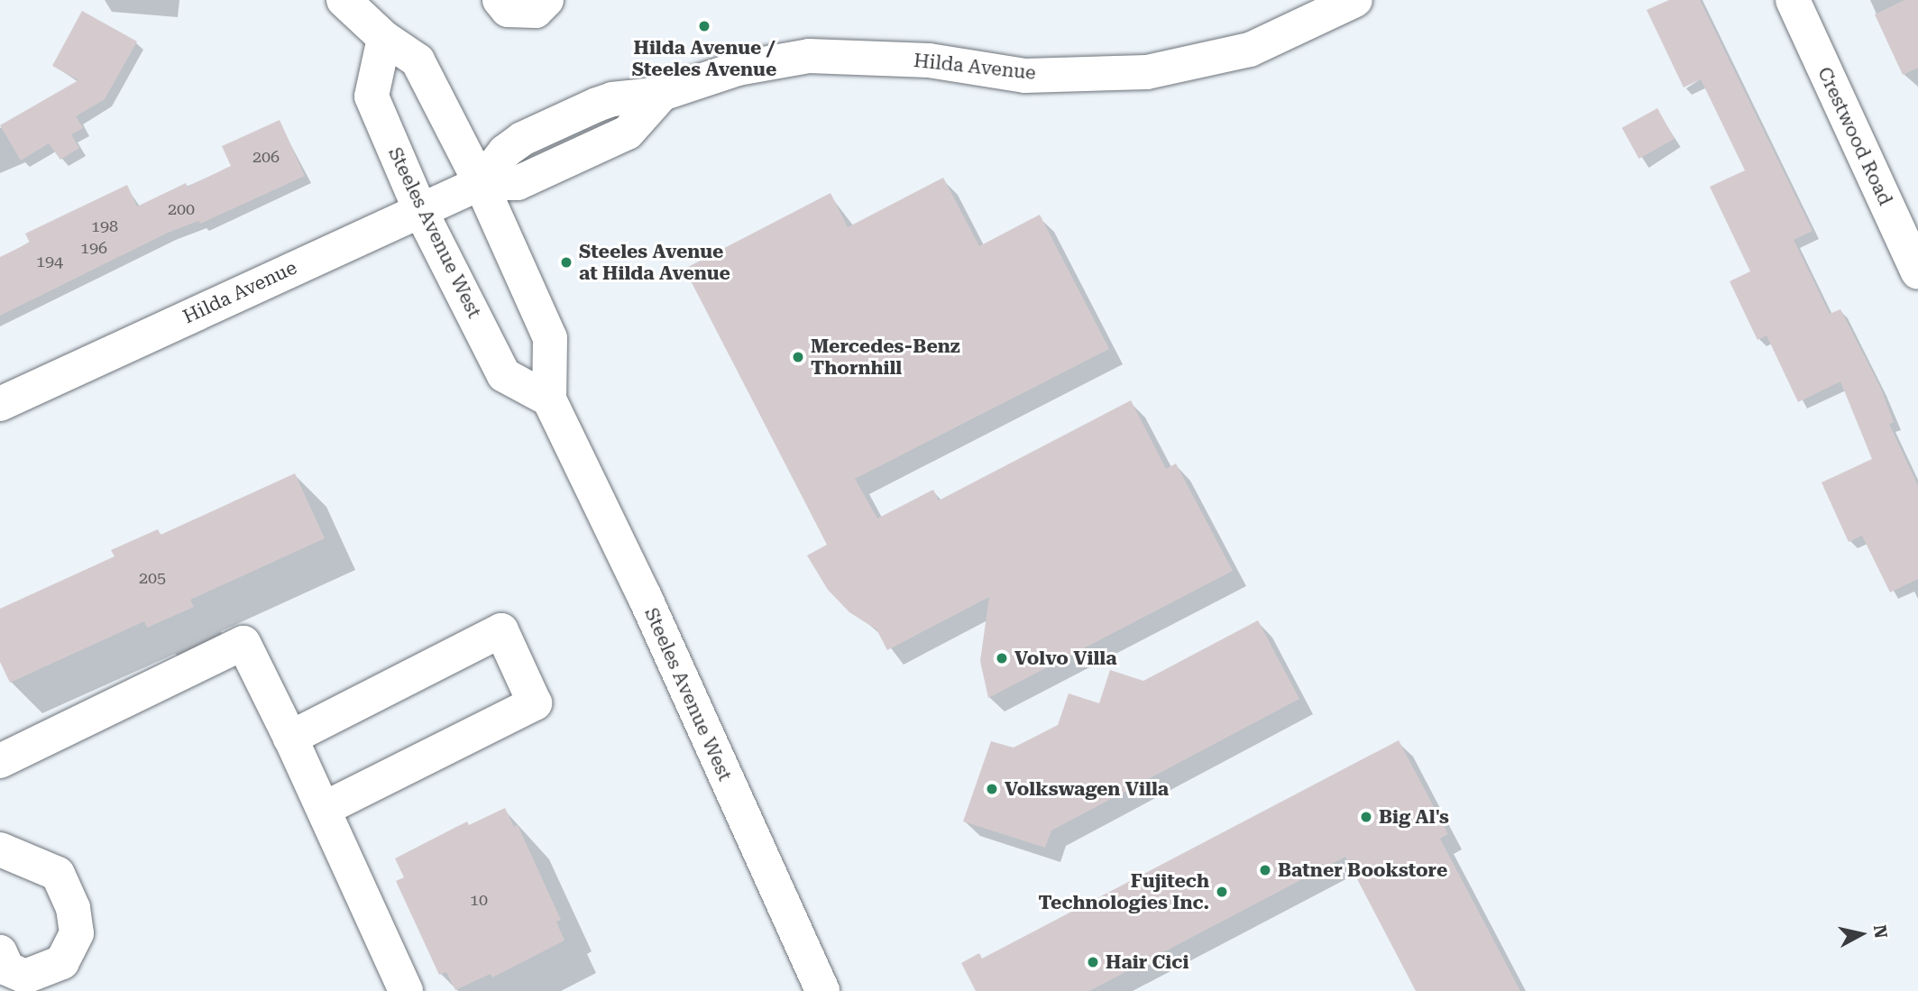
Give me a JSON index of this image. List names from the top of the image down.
{
  "streets": {
    "street": ["Hilda Avenue", "Crestwood Road", "Steeles Avenue West"]
  },
  "crossings": [
    ["Hilda Avenue", "Steeles Avenue West"]
  ],
  "places": [
    "Hilda Avenue / Steeles Avenue",
    "Steeles Avenue at Hilda Avenue",
    "Mercedes-Benz Thornhill",
    "Volvo Villa",
    "Volkswagen Villa",
    "Big Al's",
    "Batner Bookstore",
    "Fujitech Technologies Inc.",
    "Hair Cici"
  ],
  "house_numbers": [
    "206",
    "200",
    "198",
    "196",
    "194",
    "205",
    "10"
  ],
  "north": "right"
}
